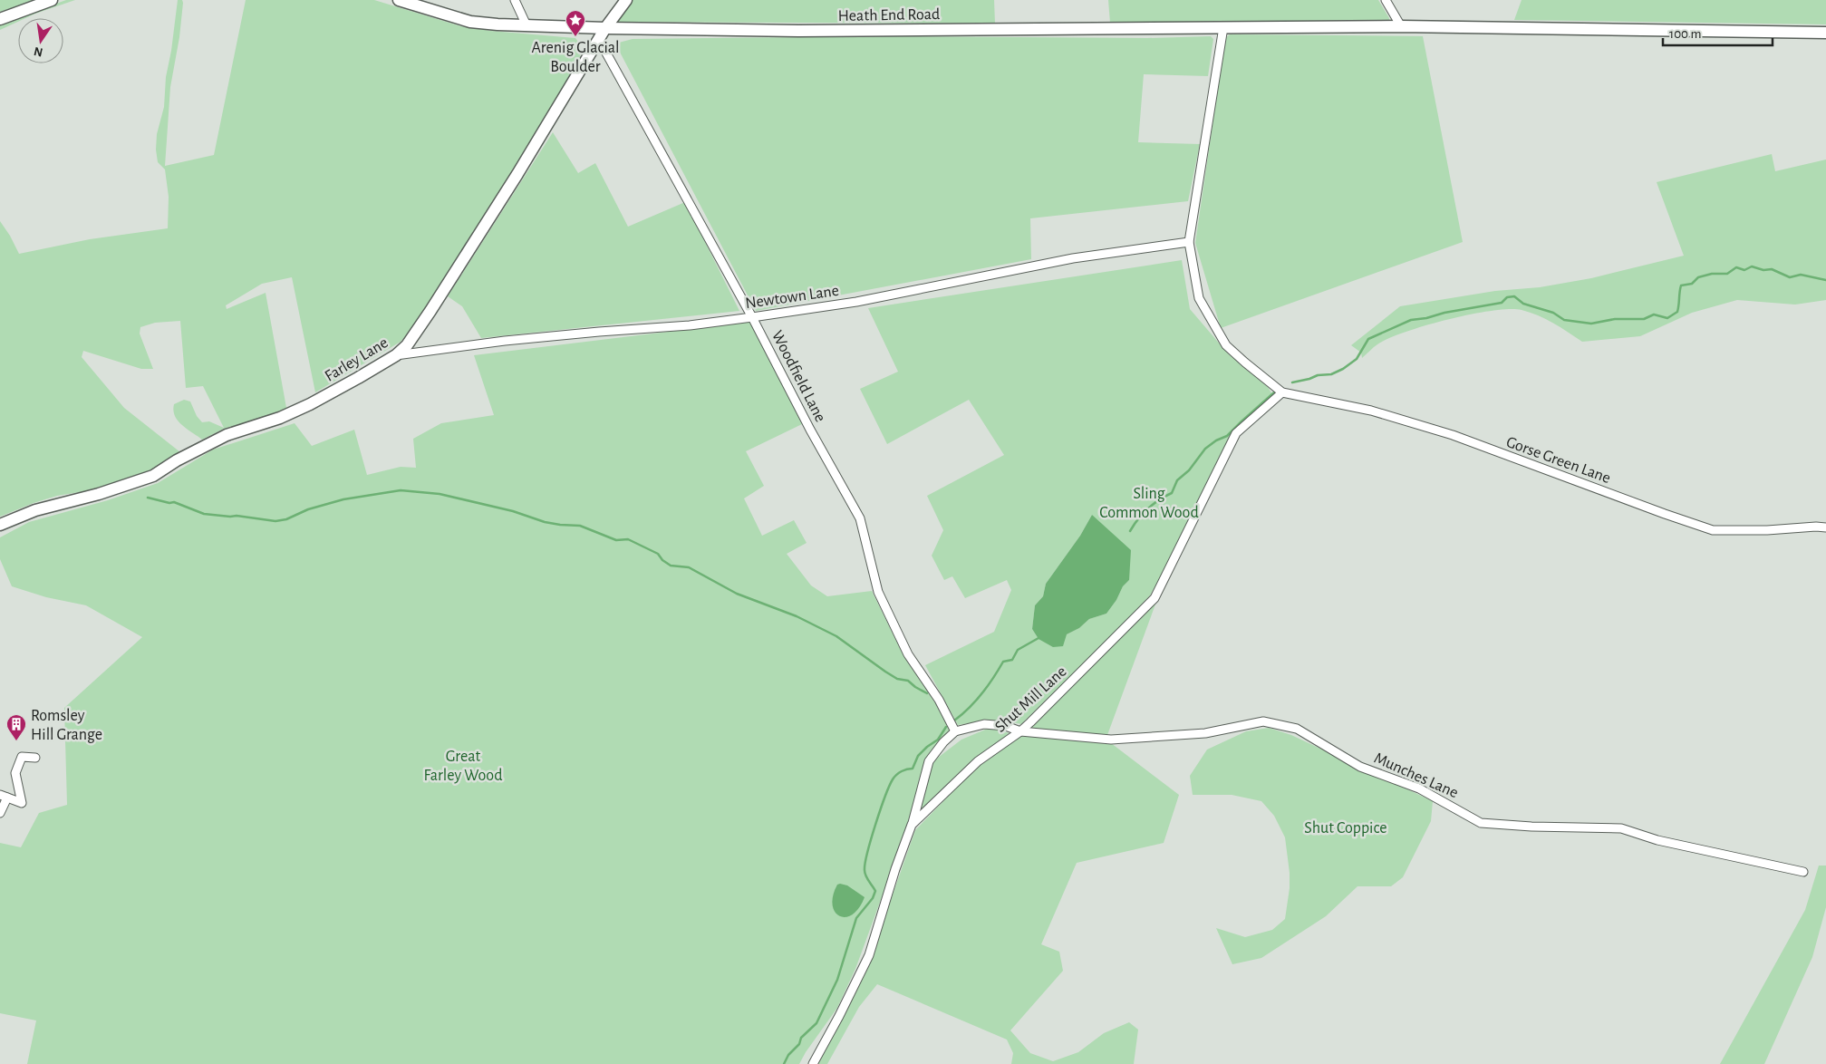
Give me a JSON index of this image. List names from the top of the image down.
{
  "streets": {
    "street": [
      "Heath End Road",
      "Newtown Lane",
      "Farley Lane",
      "Woodfield Lane",
      "Gorse Green Lane",
      "Shut Mill Lane",
      "Munches Lane"
    ]
  },
  "crossings": [
    ["Heath End Road", "Farley Lane"],
    ["Newtown Lane", "Farley Lane"],
    ["Newtown Lane", "Woodfield Lane"],
    ["Farley Lane", "Woodfield Lane"],
    ["Gorse Green Lane", "Shut Mill Lane"],
    ["Shut Mill Lane", "Munches Lane"]
  ],
  "parks": ["Sling Common Wood", "Great Farley Wood", "Shut Coppice"],
  "places": {
    "place": ["Arenig Glacial Boulder"],
    "building": ["Romsley Hill Grange"]
  },
  "scale_bar": "100 m",
  "north": "bottom"
}
